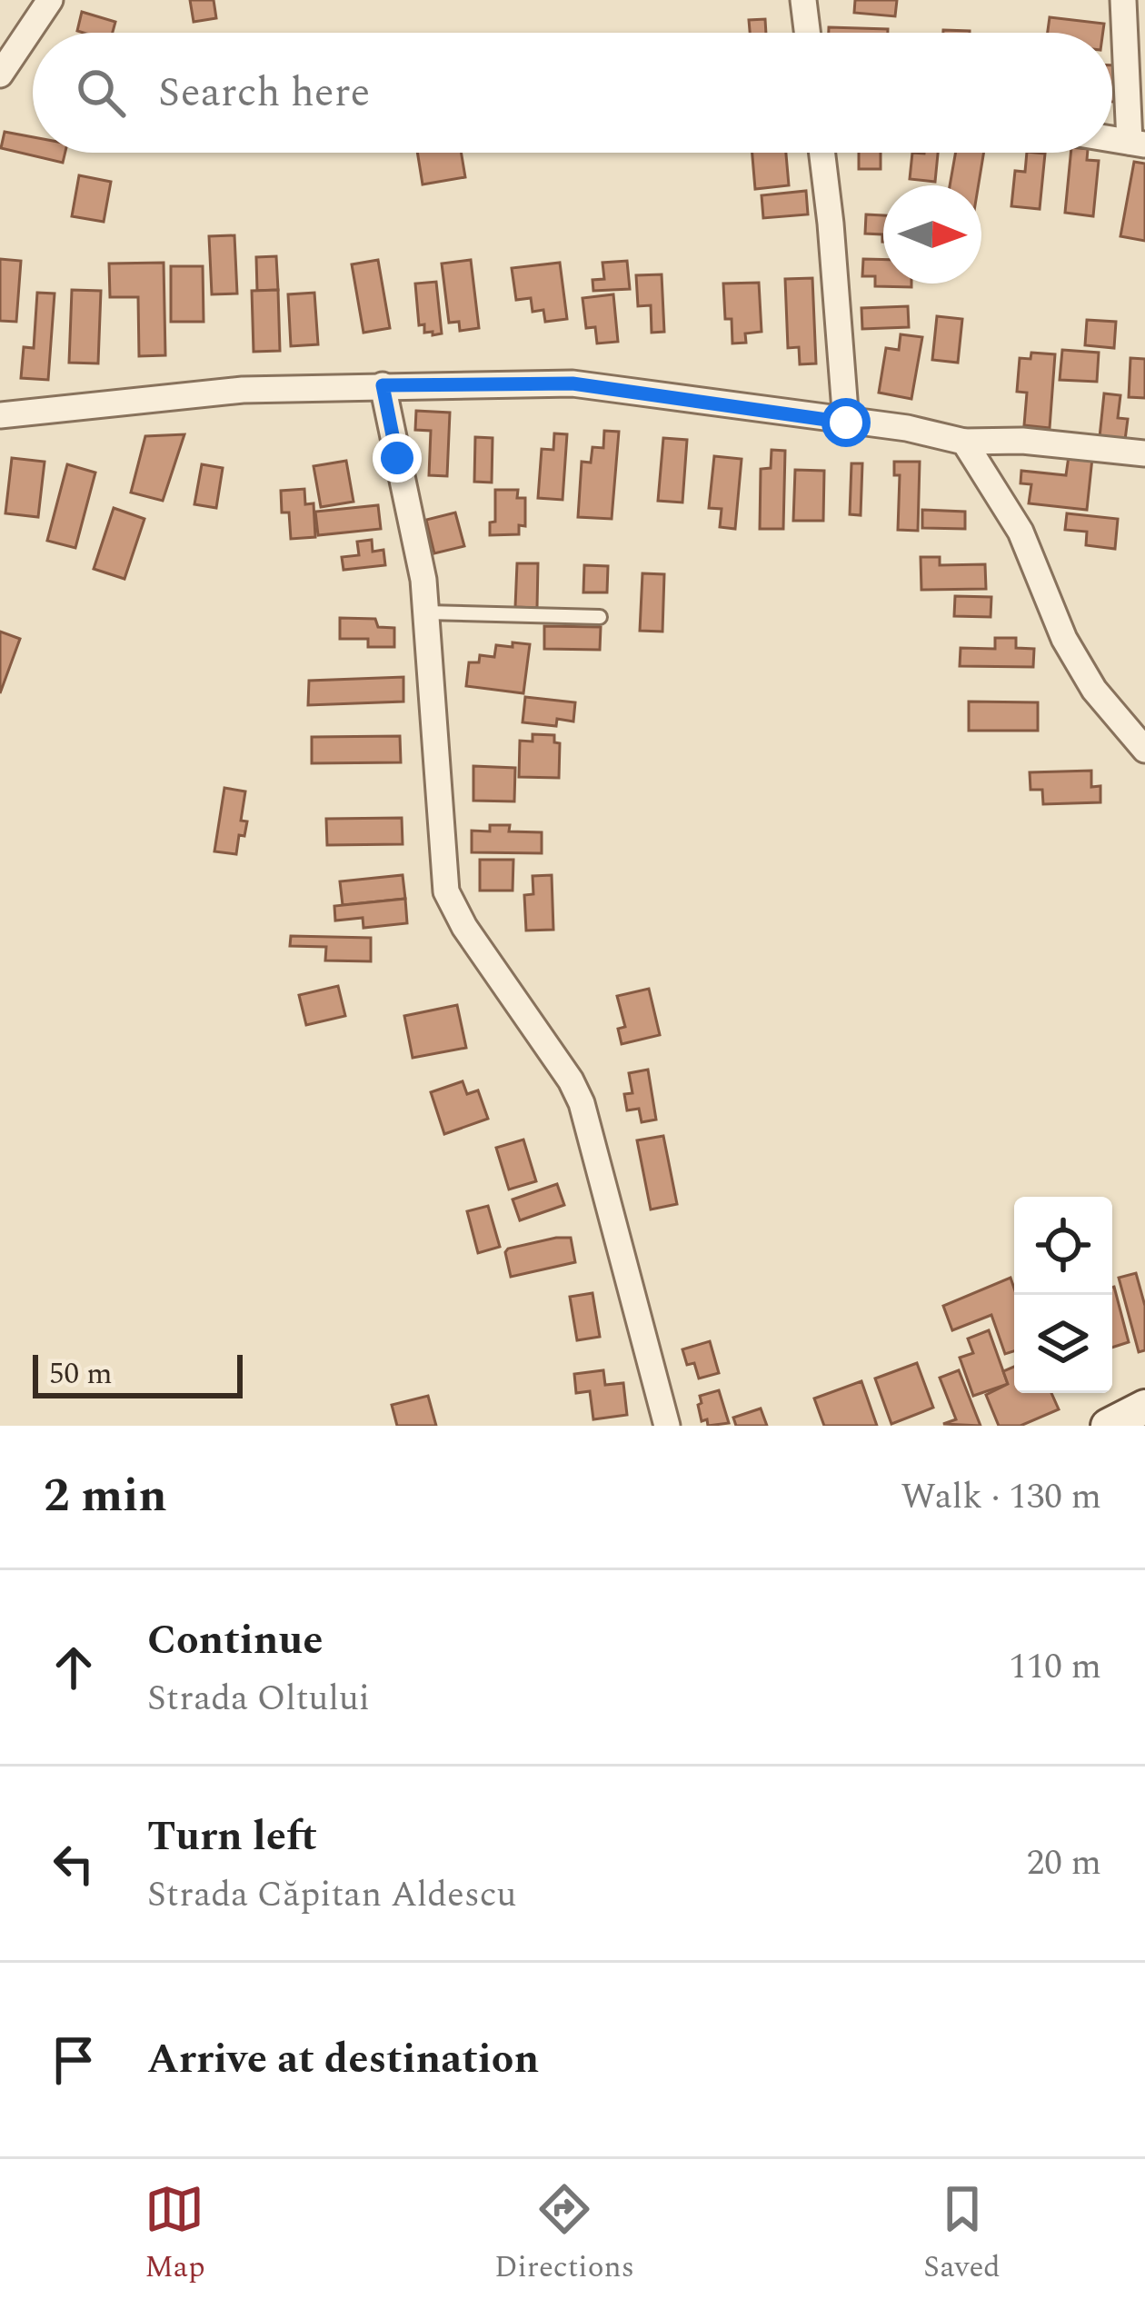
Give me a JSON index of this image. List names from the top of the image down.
{
  "scale_bar": "50 m",
  "north": "right",
  "page": {
    "search": "Search here",
    "scale": "50 m",
    "heading": ["2 min", "Walk · 130 m"],
    "list": [
      ["Continue", "Strada Oltului", "110 m"],
      ["Turn left", "Strada Căpitan Aldescu", "20 m"],
      "Arrive at destination"
    ],
    "nav": ["Map", "Directions", "Saved"]
  }
}
